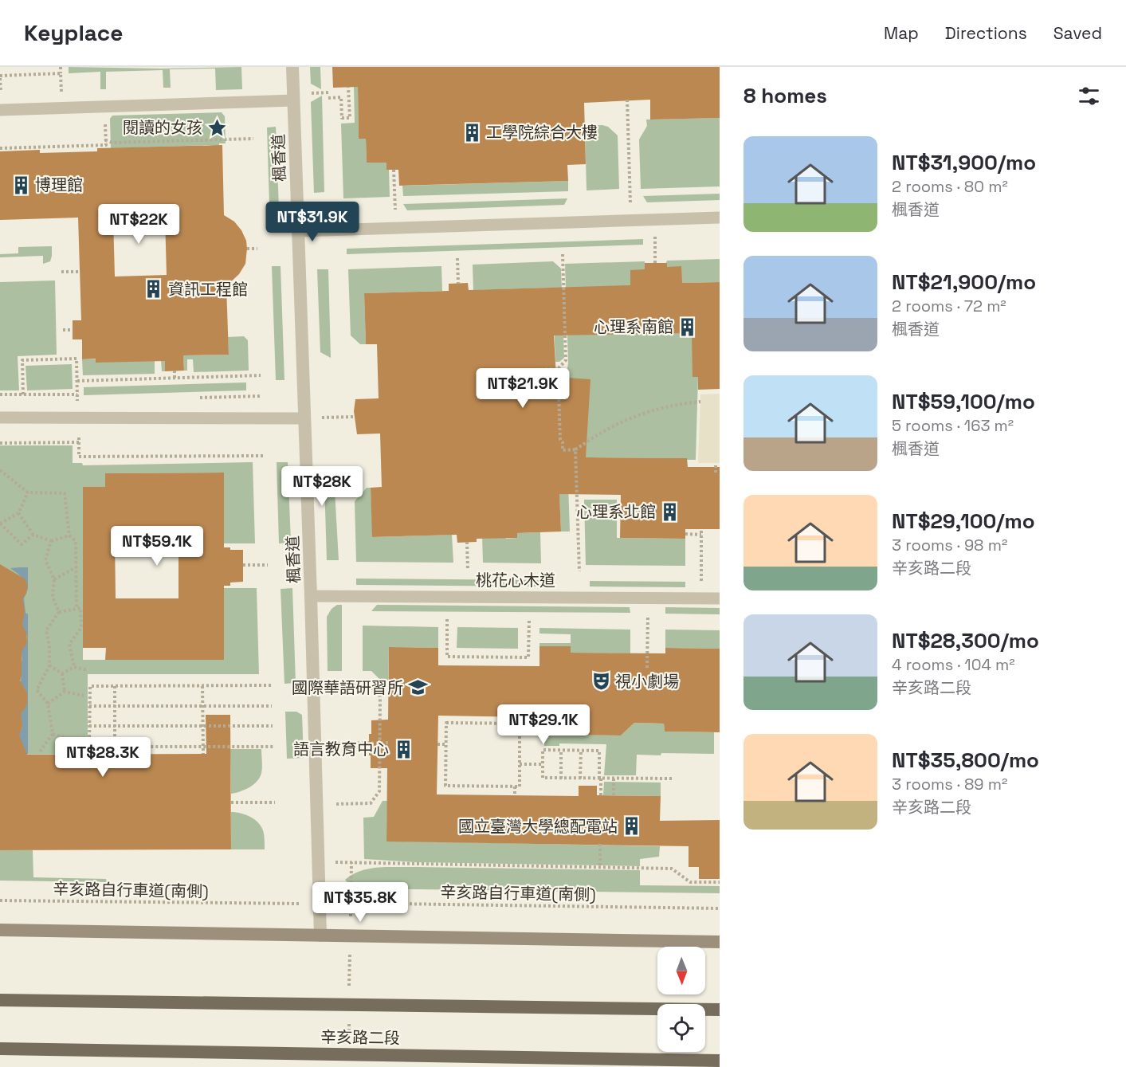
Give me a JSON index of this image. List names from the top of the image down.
{
  "streets": {
    "main road": ["辛亥路二段"],
    "street": ["楓香道"],
    "lane": ["桃花心木道"],
    "path": ["辛亥路自行車道(南側)"]
  },
  "crossings": [
    ["楓香道", "桃花心木道"],
    ["楓香道", "辛亥路自行車道(南側)"]
  ],
  "places": {
    "place": ["閱讀的女孩"],
    "building": [
      "工學院綜合大樓",
      "博理館",
      "資訊工程館",
      "心理系南館",
      "心理系北館",
      "語言教育中心",
      "國立臺灣大學總配電站"
    ],
    "theatre": ["視小劇場"],
    "school or university": ["國際華語研習所"]
  },
  "north": "bottom",
  "page": {
    "header": "Keyplace",
    "nav": ["Map", "Directions", "Saved"],
    "heading": "8 homes",
    "list": [
      {
        "name": "NT$31,900/mo",
        "note": "2 rooms · 80 m² · 楓香道"
      },
      {
        "name": "NT$21,900/mo",
        "note": "2 rooms · 72 m² · 楓香道"
      },
      {
        "name": "NT$59,100/mo",
        "note": "5 rooms · 163 m² · 楓香道"
      },
      {
        "name": "NT$29,100/mo",
        "note": "3 rooms · 98 m² · 辛亥路二段"
      },
      {
        "name": "NT$28,300/mo",
        "note": "4 rooms · 104 m² · 辛亥路二段"
      },
      {
        "name": "NT$35,800/mo",
        "note": "3 rooms · 89 m² · 辛亥路二段"
      }
    ],
    "price": [
      "NT$31.9K",
      "NT$22K",
      "NT$21.9K",
      "NT$28K",
      "NT$59.1K",
      "NT$29.1K",
      "NT$28.3K",
      "NT$35.8K"
    ]
  }
}
